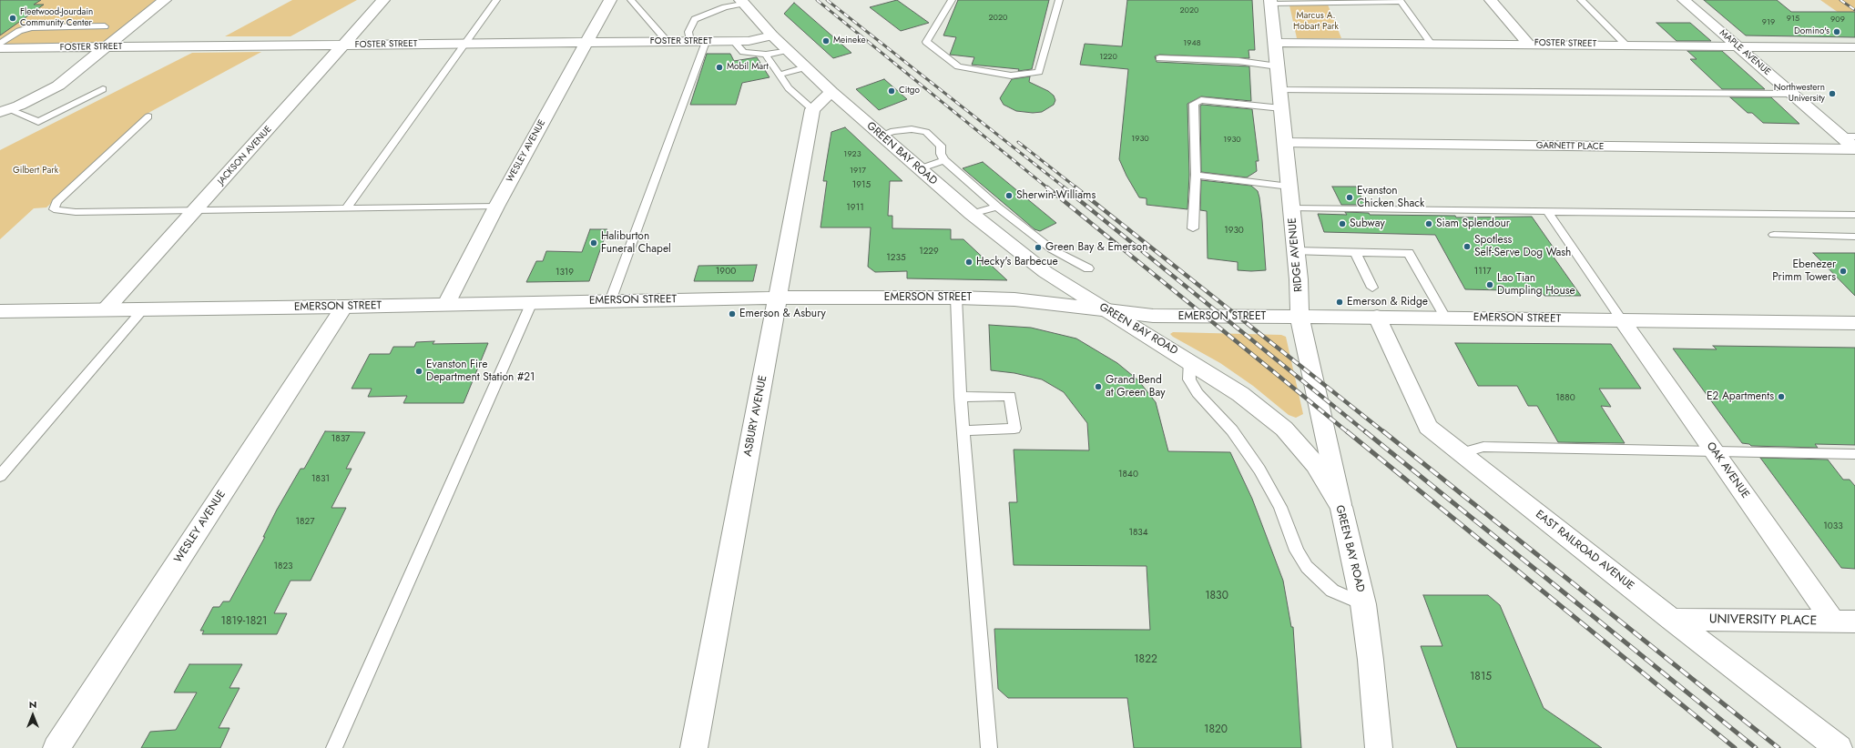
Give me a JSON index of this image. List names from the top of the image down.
{
  "streets": {
    "street": [
      "FOSTER STREET",
      "MAPLE AVENUE",
      "GARNETT PLACE",
      "WESLEY AVENUE",
      "GREEN BAY ROAD",
      "JACKSON AVENUE",
      "RIDGE AVENUE",
      "EMERSON STREET",
      "ASBURY AVENUE",
      "OAK AVENUE",
      "EAST RAILROAD AVENUE",
      "UNIVERSITY PLACE"
    ]
  },
  "crossings": [
    ["FOSTER STREET", "MAPLE AVENUE"],
    ["FOSTER STREET", "WESLEY AVENUE"],
    ["FOSTER STREET", "GREEN BAY ROAD"],
    ["FOSTER STREET", "JACKSON AVENUE"],
    ["FOSTER STREET", "RIDGE AVENUE"],
    ["MAPLE AVENUE", "GARNETT PLACE"],
    ["GARNETT PLACE", "RIDGE AVENUE"],
    ["WESLEY AVENUE", "EMERSON STREET"],
    ["GREEN BAY ROAD", "RIDGE AVENUE"],
    ["GREEN BAY ROAD", "EMERSON STREET"],
    ["JACKSON AVENUE", "EMERSON STREET"],
    ["RIDGE AVENUE", "EMERSON STREET"],
    ["EMERSON STREET", "ASBURY AVENUE"],
    ["EMERSON STREET", "OAK AVENUE"],
    ["EMERSON STREET", "EAST RAILROAD AVENUE"],
    ["OAK AVENUE", "UNIVERSITY PLACE"],
    ["EAST RAILROAD AVENUE", "UNIVERSITY PLACE"]
  ],
  "parks": ["Marcus A. Hobart Park", "Gilbert Park"],
  "places": [
    "Fleetwood-Jourdain Community Center",
    "Domino's",
    "Meineke",
    "Mobil Mart",
    "Citgo",
    "Northwestern University",
    "Sherwin-Williams",
    "Evanston Chicken Shack",
    "Subway",
    "Siam Splendour",
    "Haliburton Funeral Chapel",
    "Spotless Self-Serve Dog Wash",
    "Green Bay & Emerson",
    "Hecky's Barbecue",
    "Ebenezer Primm Towers",
    "Lao Tian Dumpling House",
    "Emerson & Ridge",
    "Emerson & Asbury",
    "Evanston Fire Department Station #21",
    "Grand Bend at Green Bay",
    "E2 Apartments"
  ],
  "house_numbers": [
    "2020",
    "2020",
    "915",
    "909",
    "919",
    "1948",
    "1220",
    "1930",
    "1930",
    "1923",
    "1917",
    "1915",
    "1911",
    "1930",
    "1229",
    "1235",
    "1900",
    "1117",
    "1319",
    "1880",
    "1837",
    "1840",
    "1831",
    "1827",
    "1033",
    "1834",
    "1823",
    "1830",
    "1819-1821",
    "1822",
    "1815",
    "1820"
  ],
  "north": "top"
}
